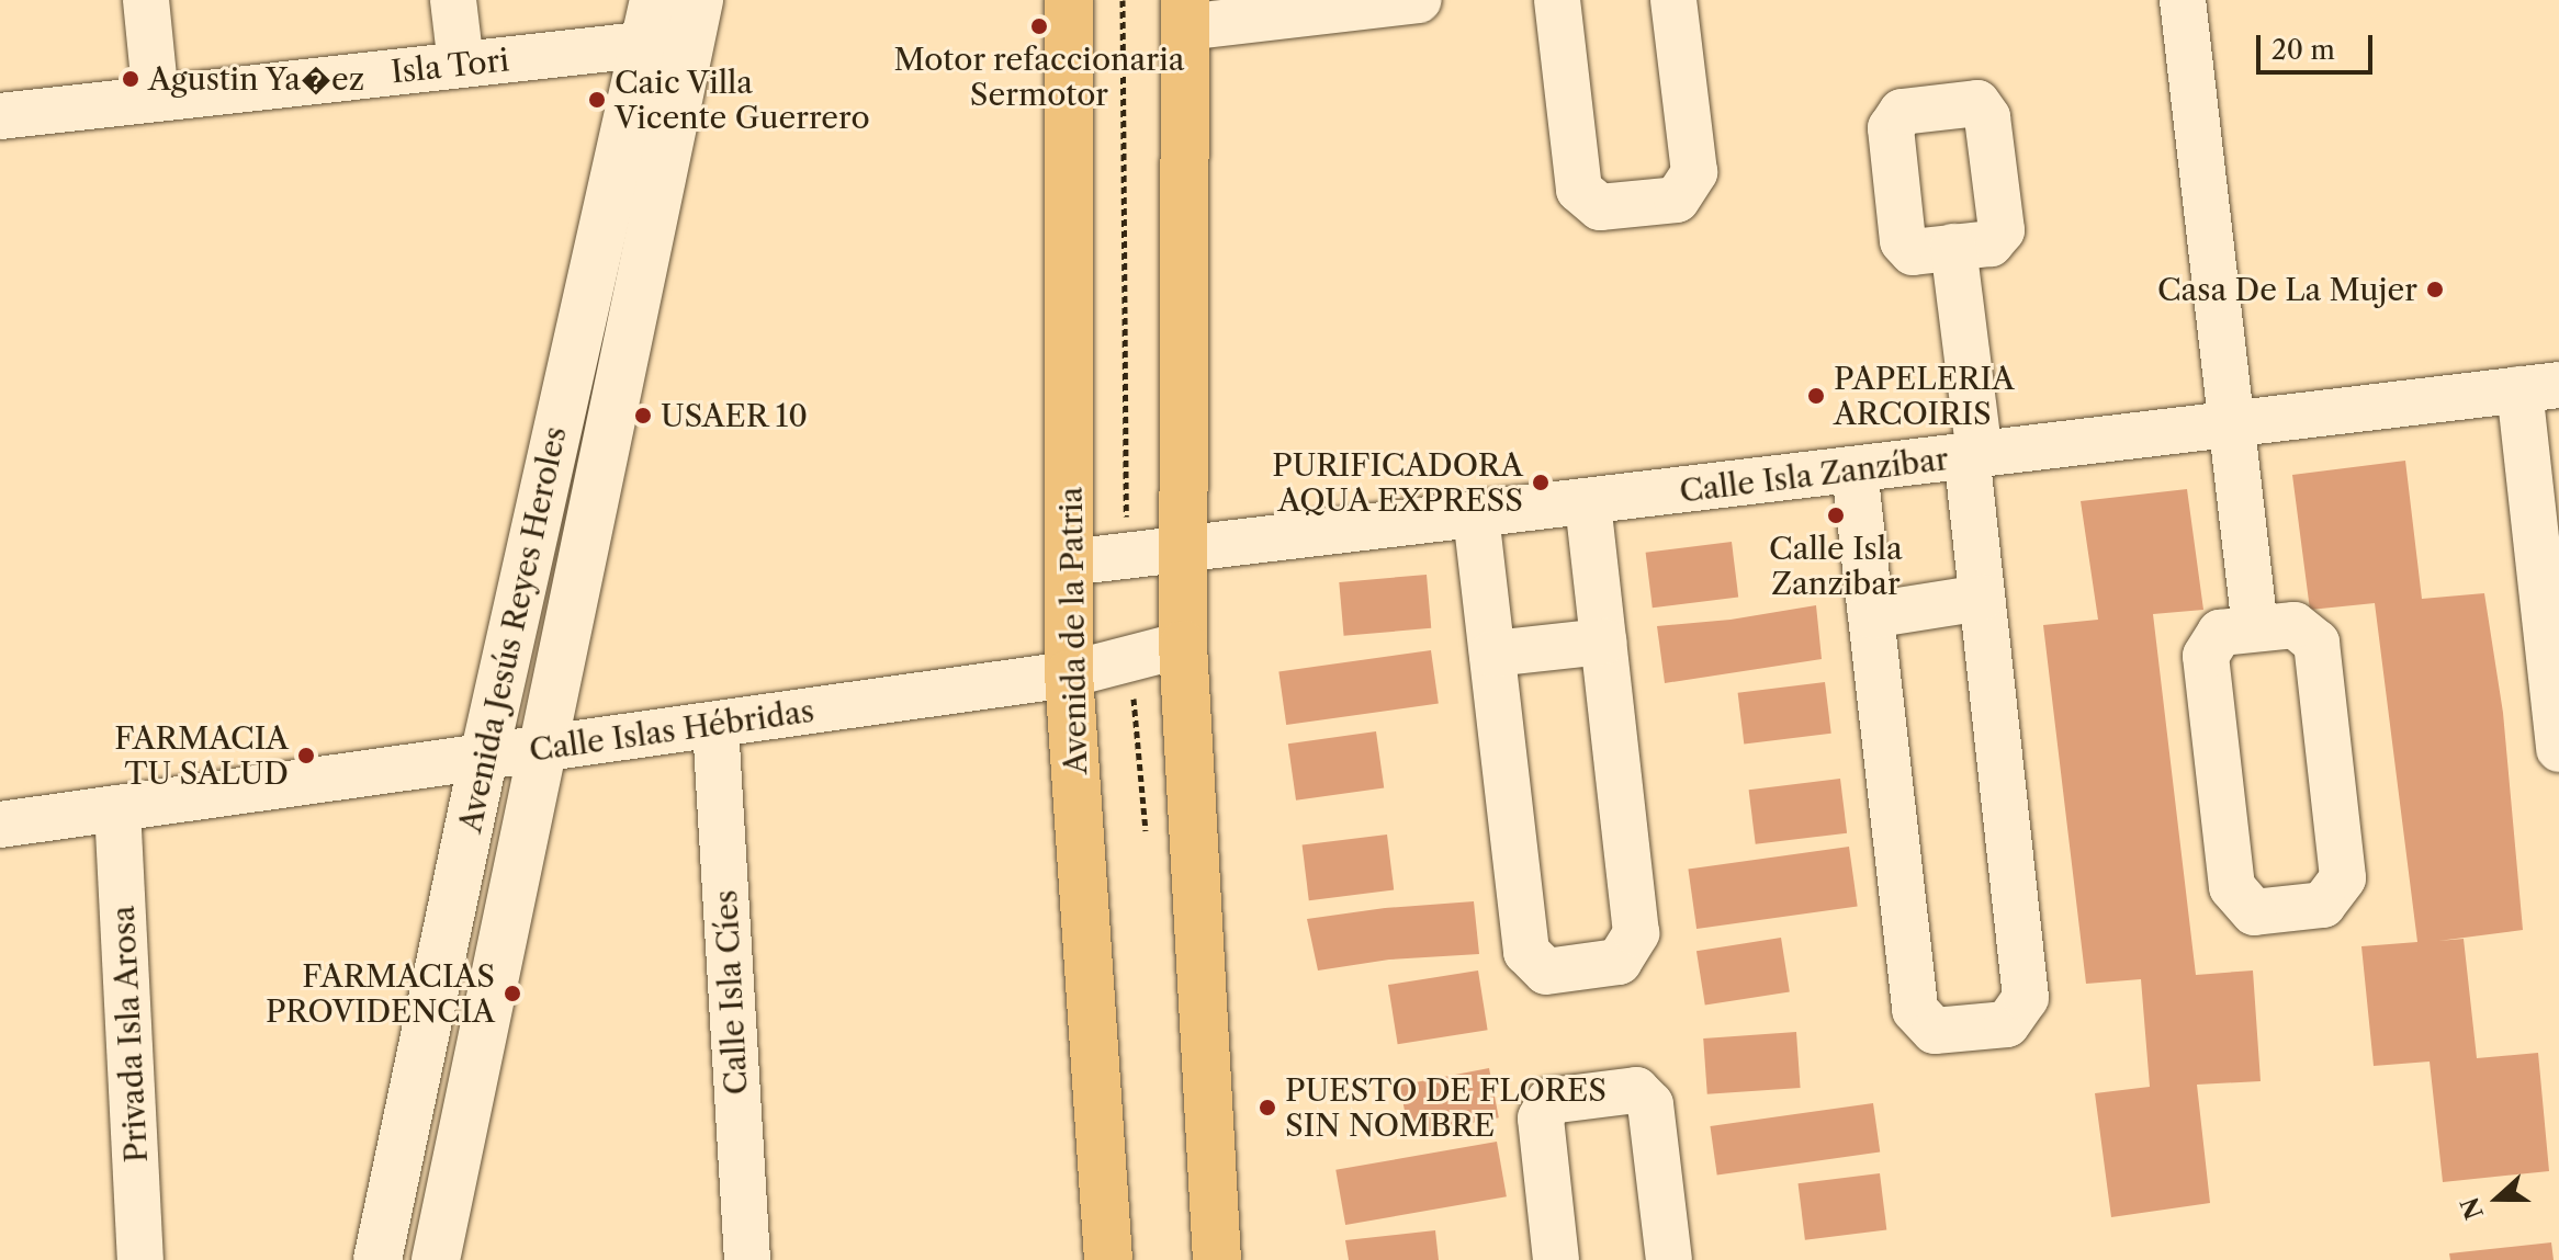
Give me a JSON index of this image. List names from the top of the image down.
{
  "streets": {
    "main road": ["Avenida de la Patria"],
    "street": [
      "Isla Tori",
      "Calle Isla Zanzíbar",
      "Avenida Jesús Reyes Heroles",
      "Calle Islas Hébridas",
      "Calle Isla Cíes",
      "Privada Isla Arosa"
    ]
  },
  "crossings": [
    ["Isla Tori", "Avenida Jesús Reyes Heroles"],
    ["Calle Isla Zanzíbar", "Avenida de la Patria"],
    ["Avenida Jesús Reyes Heroles", "Calle Islas Hébridas"],
    ["Avenida de la Patria", "Calle Islas Hébridas"],
    ["Calle Islas Hébridas", "Calle Isla Cíes"],
    ["Calle Islas Hébridas", "Privada Isla Arosa"]
  ],
  "places": [
    "Motor refaccionaria Sermotor",
    "Agustin Ya�ez",
    "Caic Villa Vicente Guerrero",
    "Casa De La Mujer",
    "PAPELERIA ARCOIRIS",
    "USAER 10",
    "PURIFICADORA AQUA EXPRESS",
    "Calle Isla Zanzibar",
    "FARMACIA TU SALUD",
    "FARMACIAS PROVIDENCIA",
    "PUESTO DE FLORES SIN NOMBRE"
  ],
  "scale_bar": "20 m",
  "north": "left"
}
